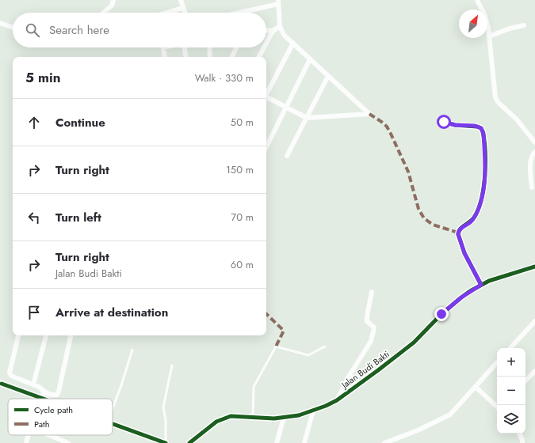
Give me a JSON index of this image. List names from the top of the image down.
{
  "streets": {
    "street": ["Jalan Budi Bakti"]
  },
  "legend": ["Cycle path", "Path"],
  "north": "top right",
  "page": {
    "search": "Search here",
    "heading": ["5 min", "Walk · 330 m"],
    "list": [
      ["Continue", "50 m"],
      ["Turn right", "150 m"],
      ["Turn left", "70 m"],
      ["Turn right", "Jalan Budi Bakti", "60 m"],
      "Arrive at destination"
    ],
    "map_buttons": ["+", "−"]
  }
}
